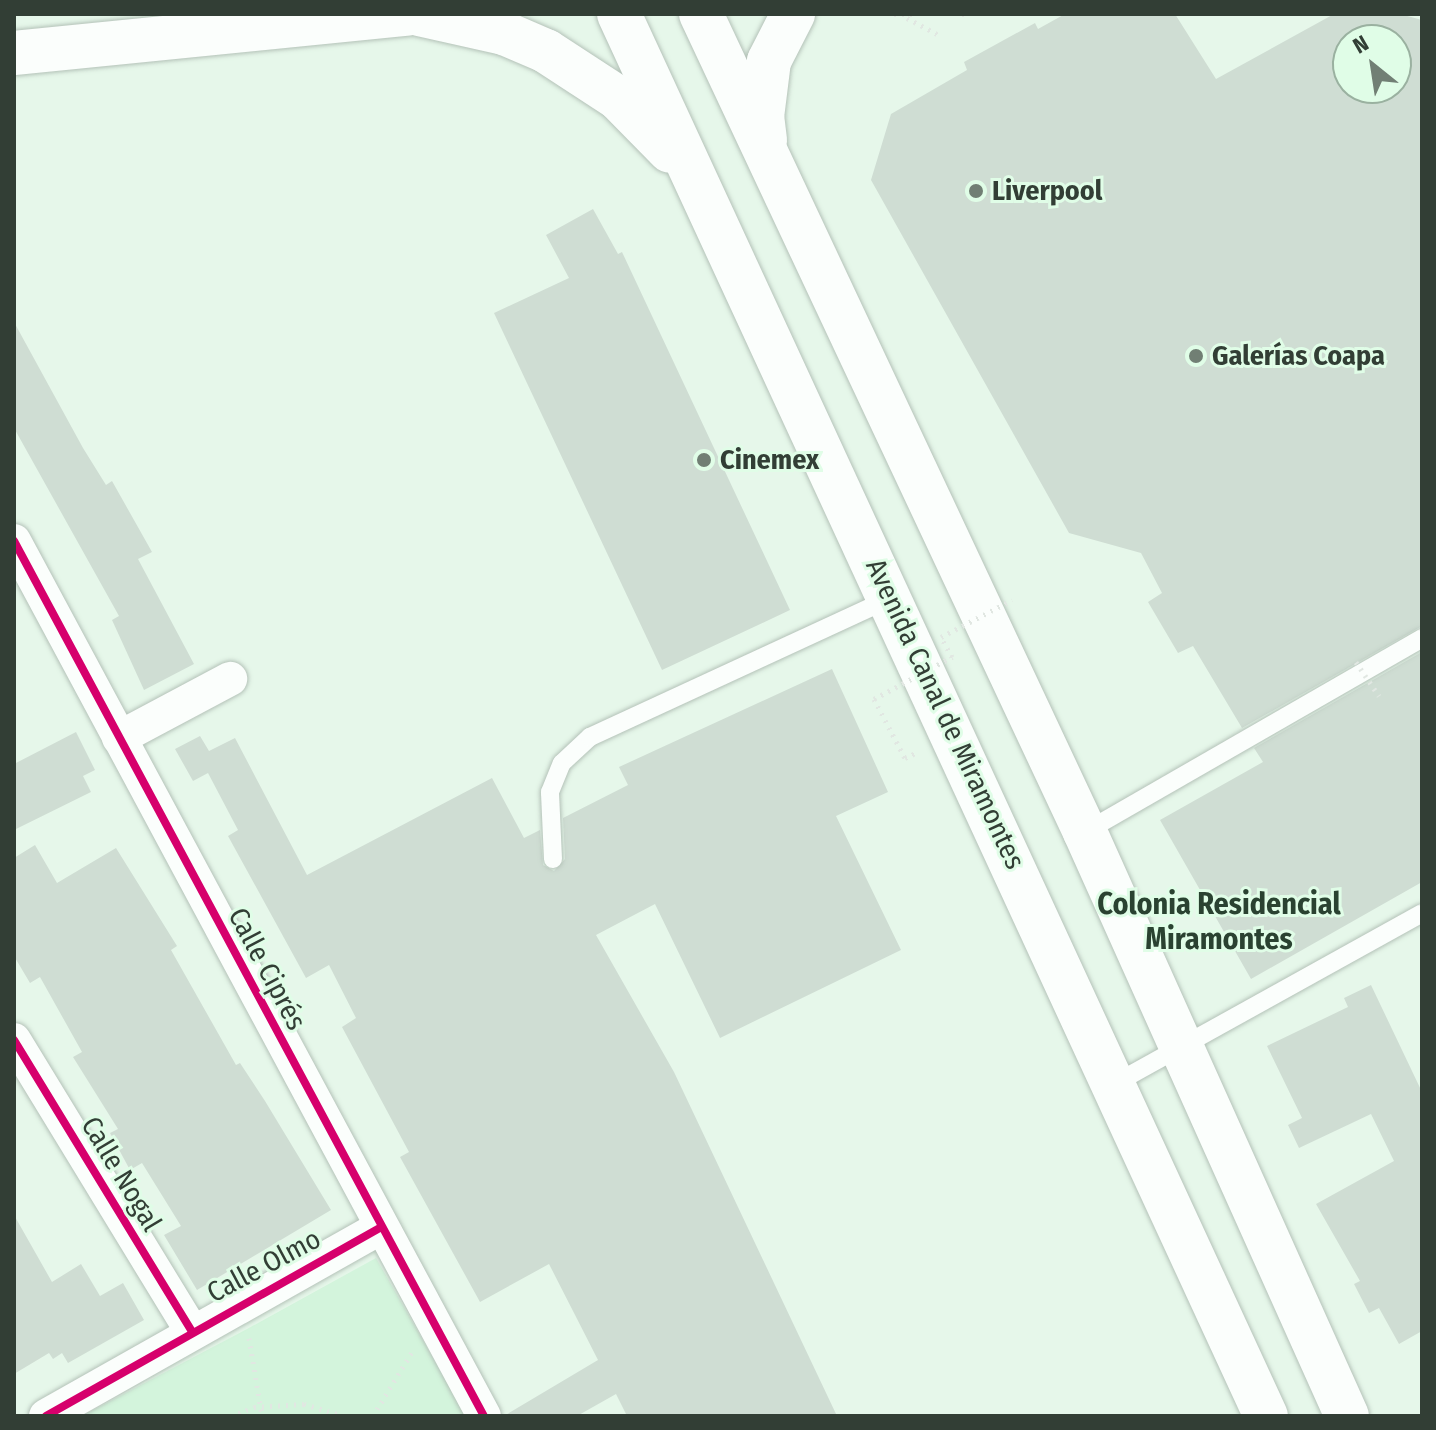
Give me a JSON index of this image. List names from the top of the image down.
{
  "streets": {
    "main road": ["Avenida Canal de Miramontes"],
    "street": ["Calle Ciprés", "Calle Nogal", "Calle Olmo"]
  },
  "crossings": [
    ["Calle Ciprés", "Calle Olmo"],
    ["Calle Nogal", "Calle Olmo"]
  ],
  "districts": ["Colonia Residencial Miramontes"],
  "places": ["Liverpool", "Galerías Coapa", "Cinemex"],
  "north": "top left"
}
